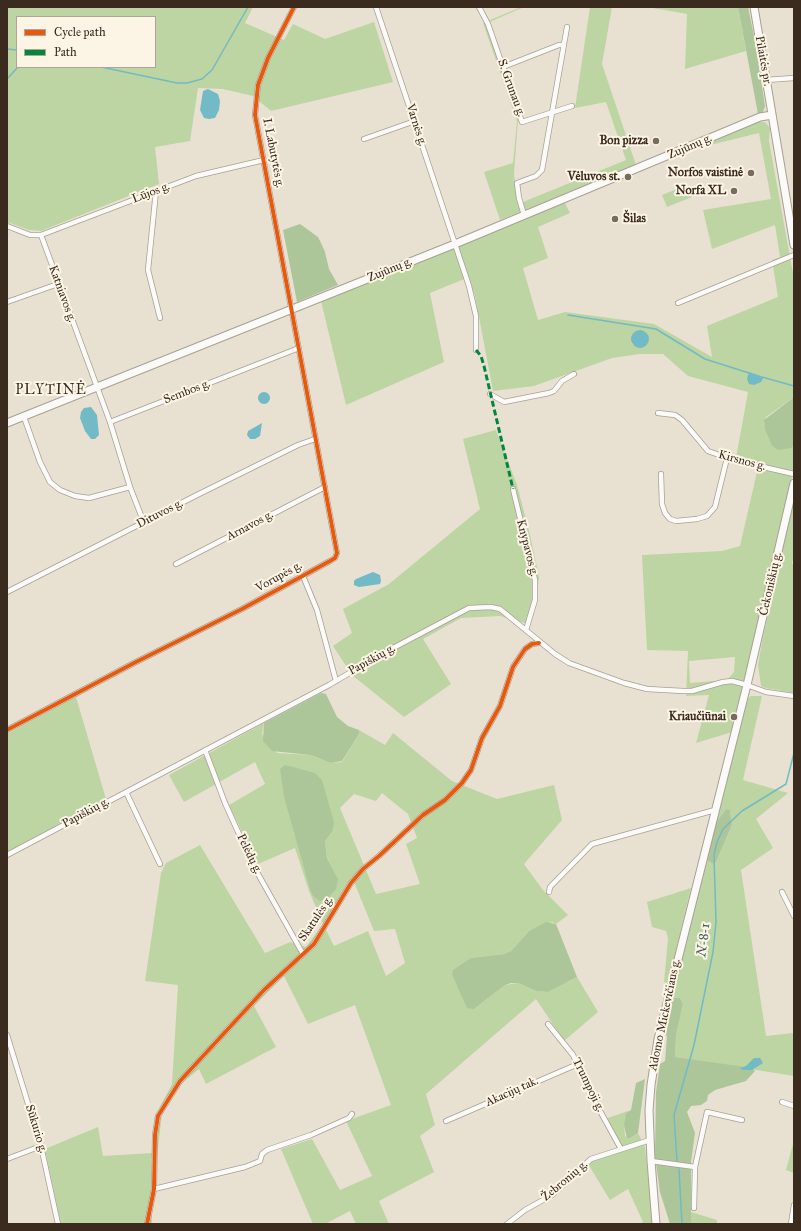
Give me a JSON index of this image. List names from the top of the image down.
{
  "streets": {
    "main road": [
      "Pilaitės pr.",
      "Zujūnų g.",
      "Čekoniškių g.",
      "Adomo Mickevičiaus g."
    ],
    "street": [
      "S. Grunau g.",
      "Varnės g.",
      "I. Labutytės g.",
      "Lūjos g.",
      "Katniavos g.",
      "Sembos g.",
      "Kirsnos g.",
      "Dituvos g.",
      "Arnavos g.",
      "Knypavos g.",
      "Vorupės g.",
      "Papiškių g.",
      "Pelėdų g.",
      "Skatulės g.",
      "Trumpoji g.",
      "Akacijų tak.",
      "Sūkurio g.",
      "Žebronių g."
    ]
  },
  "crossings": [
    ["Pilaitės pr.", "Zujūnų g."],
    ["Varnės g.", "Zujūnų g."],
    ["Zujūnų g.", "I. Labutytės g."],
    ["Zujūnų g.", "Katniavos g."],
    ["Zujūnų g.", "Vorupės g."],
    ["I. Labutytės g.", "Lūjos g."],
    ["I. Labutytės g.", "Vorupės g."],
    ["Lūjos g.", "Katniavos g."],
    ["Sembos g.", "Vorupės g."],
    ["Dituvos g.", "Vorupės g."],
    ["Arnavos g.", "Vorupės g."],
    ["Knypavos g.", "Papiškių g."],
    ["Čekoniškių g.", "Papiškių g."],
    ["Čekoniškių g.", "Adomo Mickevičiaus g."],
    ["Papiškių g.", "Pelėdų g."],
    ["Papiškių g.", "Skatulės g."],
    ["Papiškių g.", "Adomo Mickevičiaus g."],
    ["Pelėdų g.", "Skatulės g."],
    ["Adomo Mickevičiaus g.", "Žebronių g."],
    ["Trumpoji g.", "Akacijų tak."],
    ["Trumpoji g.", "Žebronių g."]
  ],
  "districts": ["PLYTINĖ"],
  "water": ["N-8-1"],
  "places": [
    "Bon pizza",
    "Norfos vaistinė",
    "Vėluvos st.",
    "Norfa XL",
    "Šilas",
    "Kriaučiūnai"
  ],
  "legend": ["Cycle path", "Path"]
}
